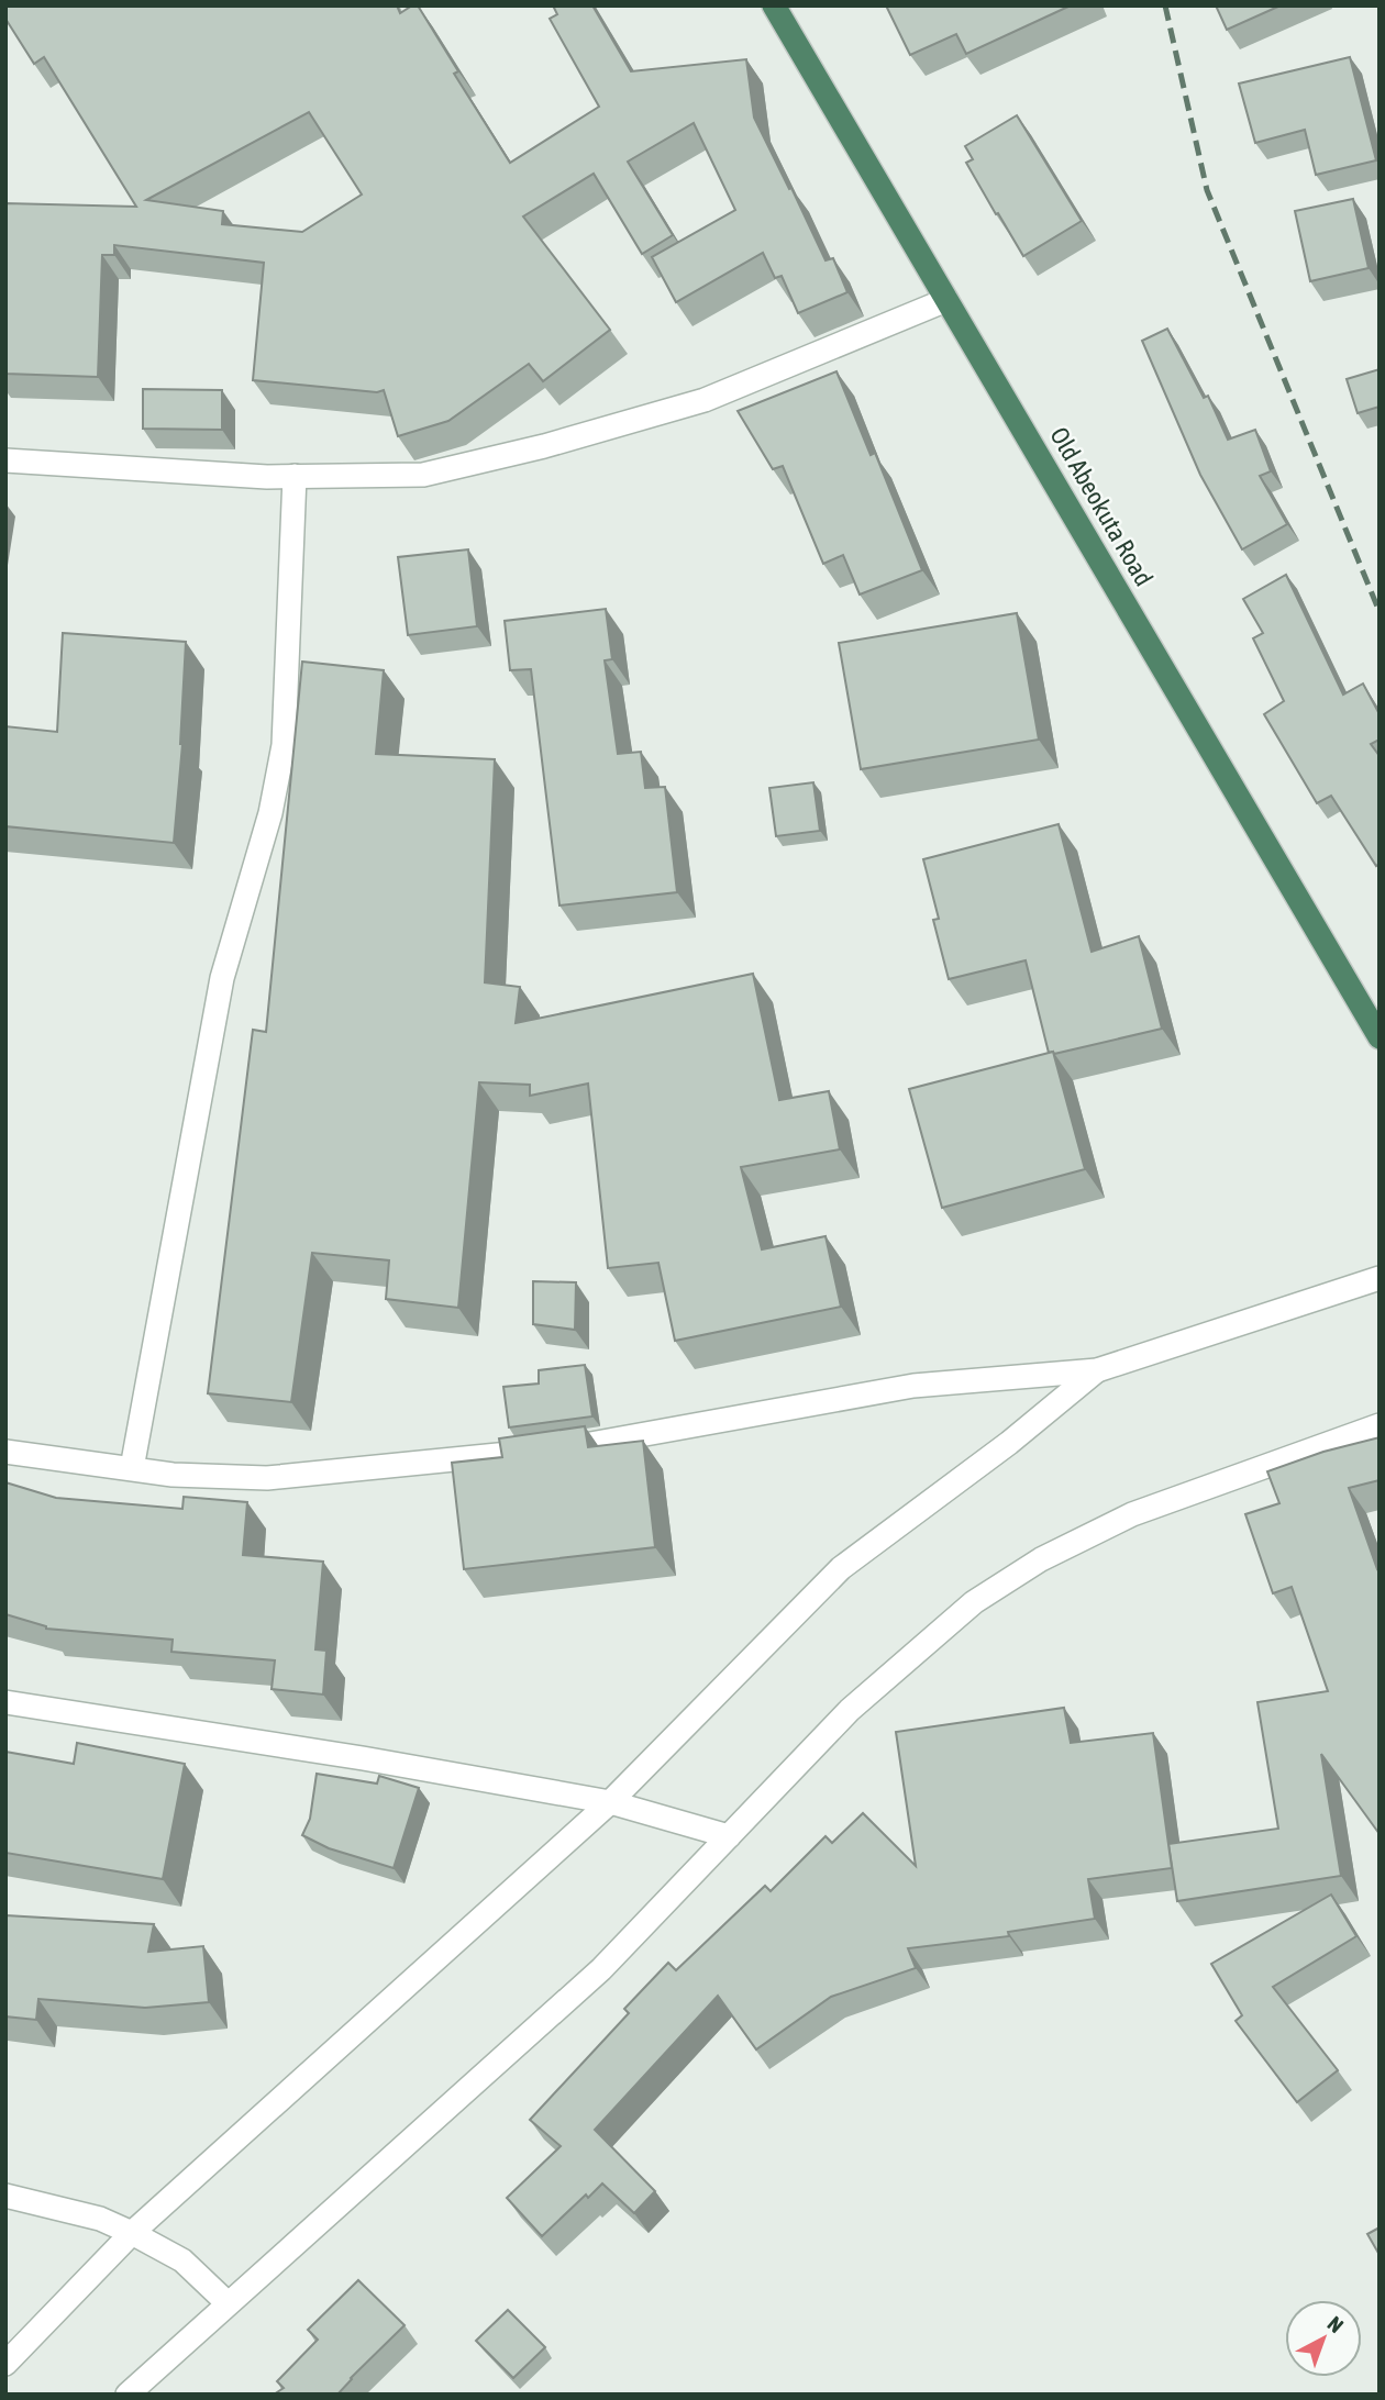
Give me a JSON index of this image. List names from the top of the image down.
{
  "streets": {
    "highway": ["Old Abeokuta Road"]
  },
  "north": "top right"
}
